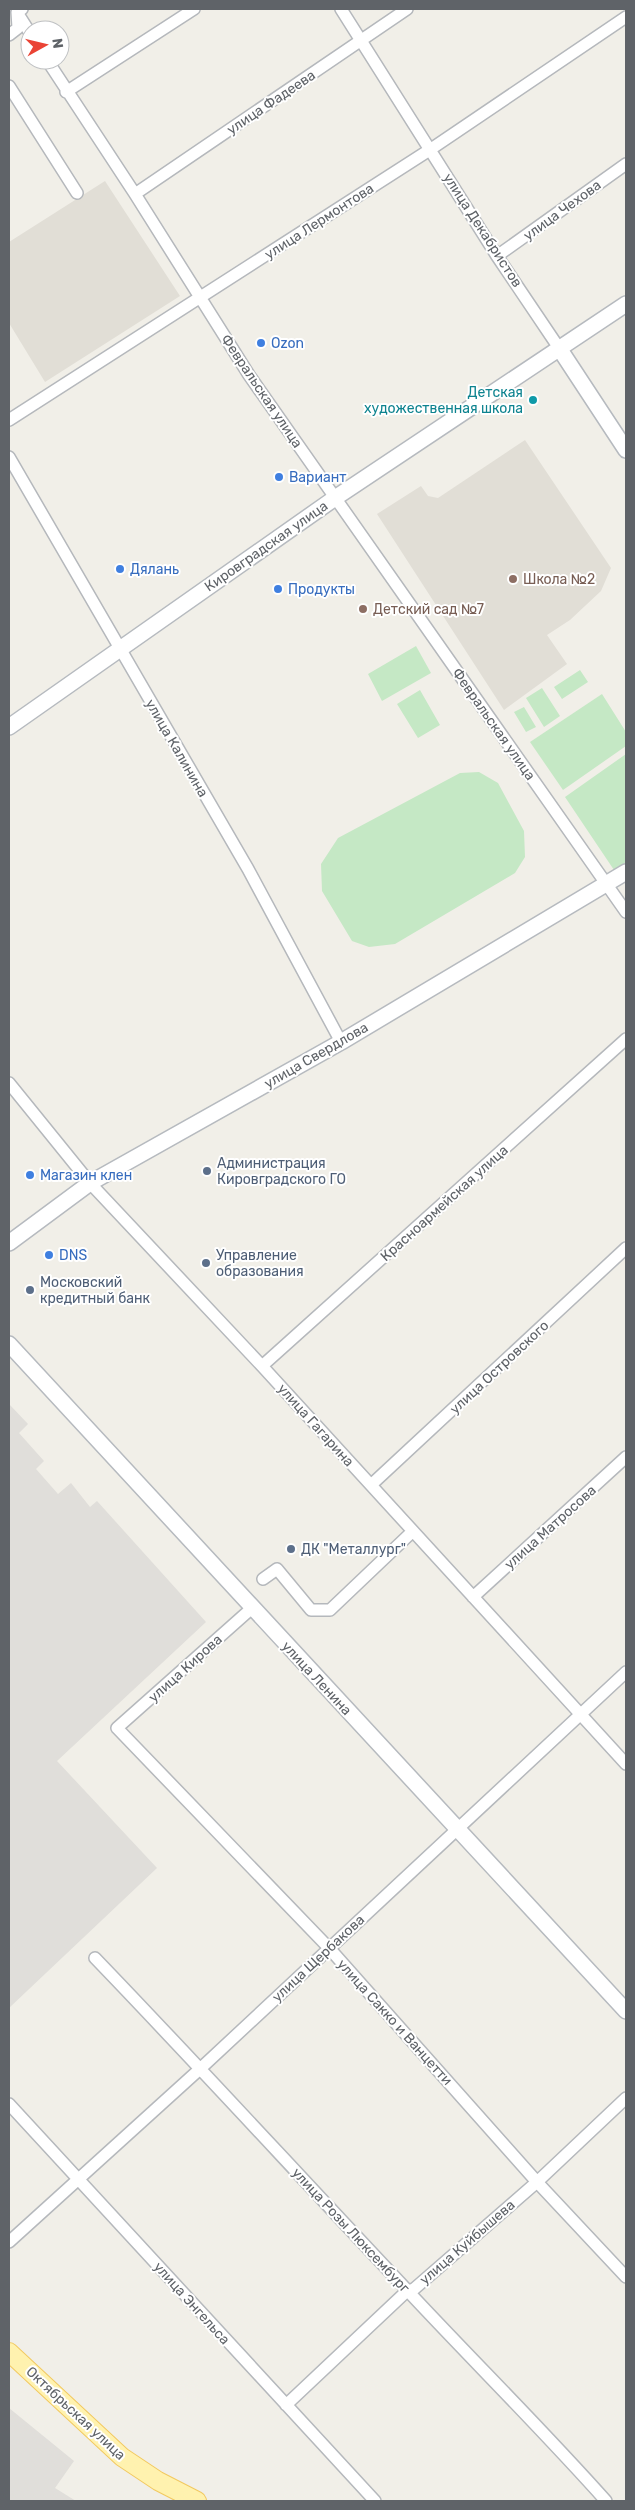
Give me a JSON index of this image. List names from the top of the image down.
{
  "streets": {
    "main road": [
      "улица Декабристов",
      "Кировградская улица",
      "улица Свердлова",
      "улица Ленина",
      "Октябрьская улица"
    ],
    "street": [
      "улица Фадеева",
      "улица Чехова",
      "улица Лермонтова",
      "Февральская улица",
      "улица Калинина",
      "Красноармейская улица",
      "улица Островского",
      "улица Гагарина",
      "улица Матросова",
      "улица Кирова",
      "улица Щербакова",
      "улица Сакко и Ванцетти",
      "улица Розы Люксембург",
      "улица Куйбышева",
      "улица Энгельса"
    ]
  },
  "crossings": [
    ["улица Фадеева", "улица Декабристов"],
    ["улица Фадеева", "Февральская улица"],
    ["улица Чехова", "улица Декабристов"],
    ["улица Лермонтова", "улица Декабристов"],
    ["улица Лермонтова", "Февральская улица"],
    ["улица Декабристов", "Кировградская улица"],
    ["Февральская улица", "Кировградская улица"],
    ["Февральская улица", "улица Свердлова"],
    ["Кировградская улица", "улица Калинина"],
    ["улица Калинина", "улица Свердлова"],
    ["улица Свердлова", "улица Гагарина"],
    ["Красноармейская улица", "улица Гагарина"],
    ["улица Островского", "улица Гагарина"],
    ["улица Гагарина", "улица Матросова"],
    ["улица Гагарина", "улица Щербакова"],
    ["улица Кирова", "улица Ленина"],
    ["улица Кирова", "улица Сакко и Ванцетти"],
    ["улица Ленина", "улица Щербакова"],
    ["улица Щербакова", "улица Сакко и Ванцетти"],
    ["улица Щербакова", "улица Розы Люксембург"],
    ["улица Щербакова", "улица Энгельса"],
    ["улица Сакко и Ванцетти", "улица Куйбышева"],
    ["улица Розы Люксембург", "улица Куйбышева"],
    ["улица Куйбышева", "улица Энгельса"]
  ],
  "places": [
    "Ozon",
    "Детская художественная школа",
    "Вариант",
    "Дялань",
    "Школа №2",
    "Продукты",
    "Детский сад №7",
    "Администрация Кировградского ГО",
    "Магазин клен",
    "DNS",
    "Управление образования",
    "Московский кредитный банк",
    "ДК \"Металлург\""
  ],
  "north": "right"
}
